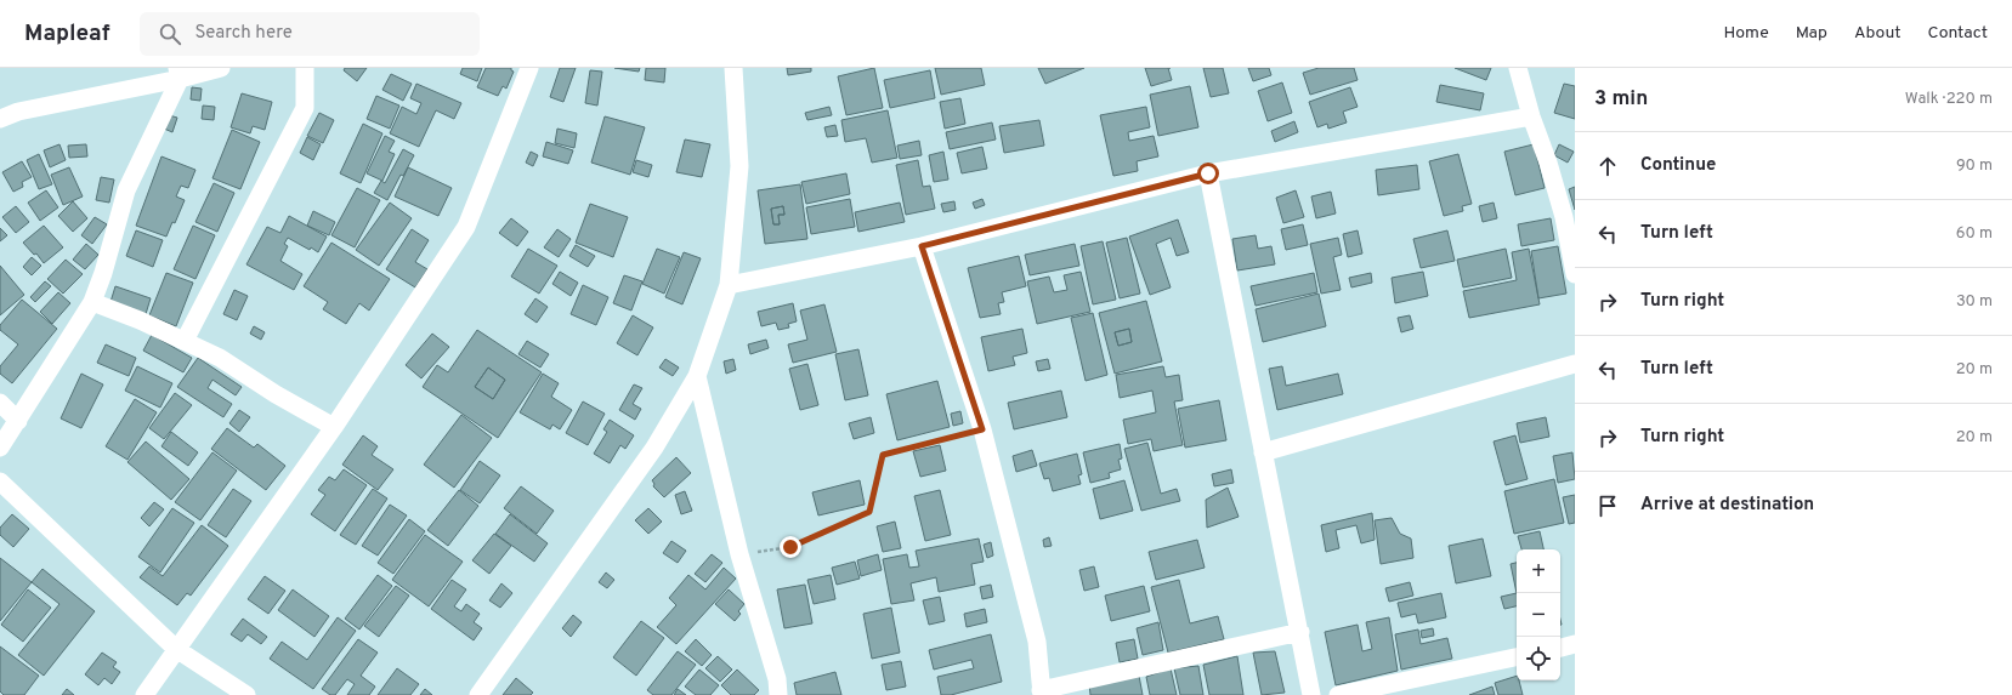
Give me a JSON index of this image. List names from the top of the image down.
{
  "page": {
    "header": "Mapleaf",
    "search": "Search here",
    "nav": [
      "Home",
      "Map",
      "About",
      "Contact"
    ],
    "heading": ["3 min", "Walk · 220 m"],
    "list": [
      ["Continue", "90 m"],
      ["Turn left", "60 m"],
      ["Turn right", "30 m"],
      ["Turn left", "20 m"],
      ["Turn right", "20 m"],
      "Arrive at destination"
    ],
    "map_buttons": ["+", "−"]
  }
}
